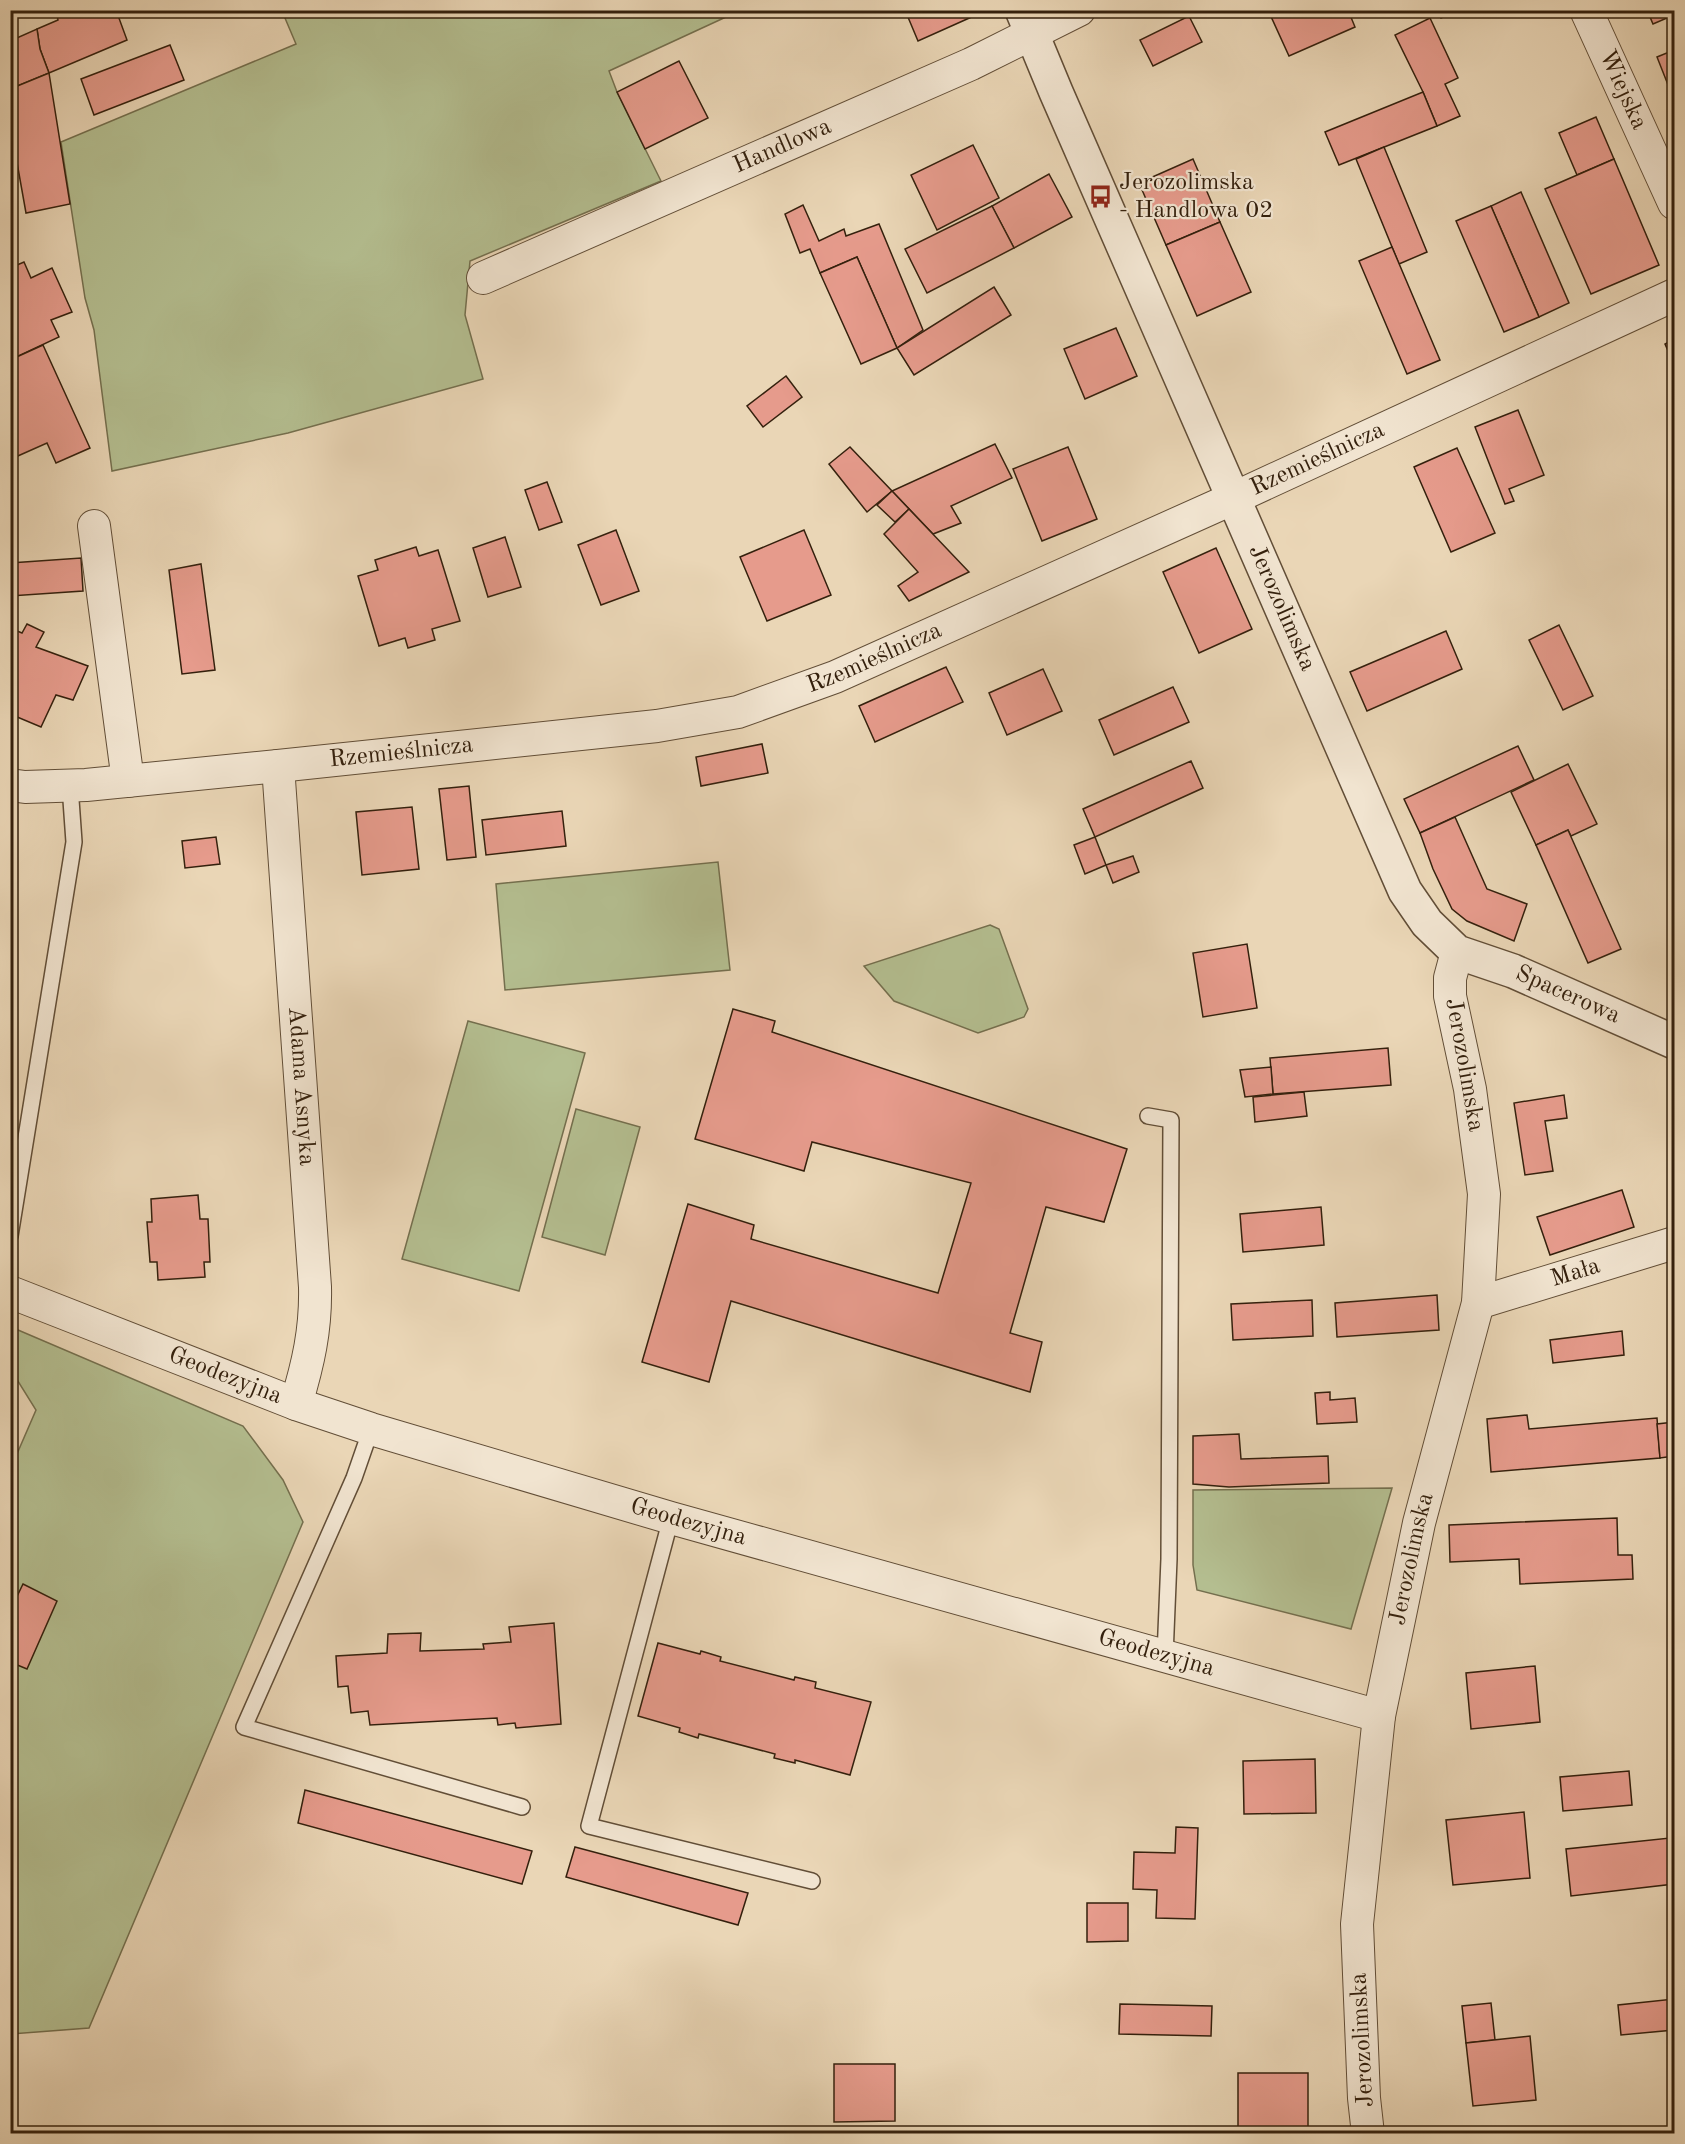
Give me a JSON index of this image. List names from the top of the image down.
{
  "streets": {
    "street": [
      "Wiejska",
      "Handlowa",
      "Rzemieślnicza",
      "Jerozolimska",
      "Spacerowa",
      "Adama Asnyka",
      "Mała",
      "Geodezyjna"
    ]
  },
  "crossings": [
    ["Handlowa", "Jerozolimska"],
    ["Rzemieślnicza", "Jerozolimska"],
    ["Rzemieślnicza", "Adama Asnyka"],
    ["Jerozolimska", "Spacerowa"],
    ["Jerozolimska", "Mała"],
    ["Jerozolimska", "Geodezyjna"],
    ["Adama Asnyka", "Geodezyjna"]
  ],
  "places": {
    "bus stop": ["Jerozolimska - Handlowa 02"]
  }
}
